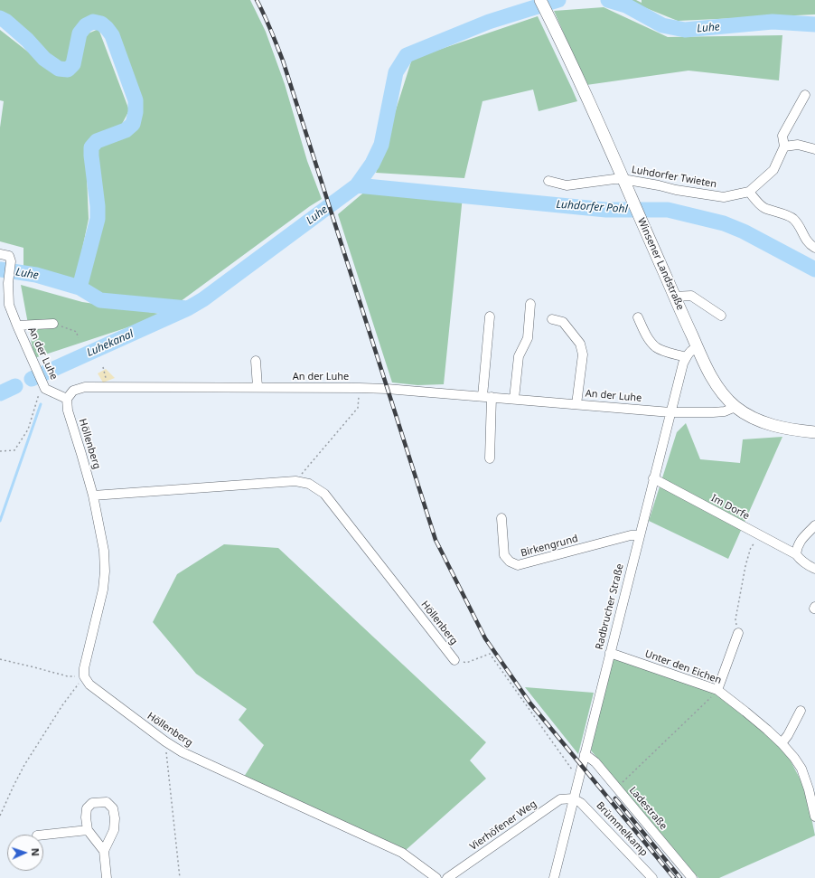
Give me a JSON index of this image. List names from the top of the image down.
{
  "streets": {
    "main road": ["Winsener Landstraße"],
    "street": [
      "Luhdorfer Twieten",
      "An der Luhe",
      "Höllenberg",
      "Im Dorfe",
      "Birkengrund",
      "Radbrucher Straße",
      "Unter den Eichen",
      "Ladestraße",
      "Vierhöfener Weg",
      "Brümmelkamp"
    ]
  },
  "crossings": [
    ["Luhdorfer Twieten", "Winsener Landstraße"],
    ["Winsener Landstraße", "An der Luhe"],
    ["An der Luhe", "Höllenberg"],
    ["An der Luhe", "Radbrucher Straße"],
    ["Im Dorfe", "Radbrucher Straße"],
    ["Birkengrund", "Radbrucher Straße"],
    ["Radbrucher Straße", "Unter den Eichen"],
    ["Radbrucher Straße", "Ladestraße"],
    ["Radbrucher Straße", "Vierhöfener Weg"],
    ["Radbrucher Straße", "Brümmelkamp"],
    ["Vierhöfener Weg", "Brümmelkamp"]
  ],
  "water": ["Luhe", "Luhdorfer Pohl", "Luhekanal"],
  "north": "right"
}
